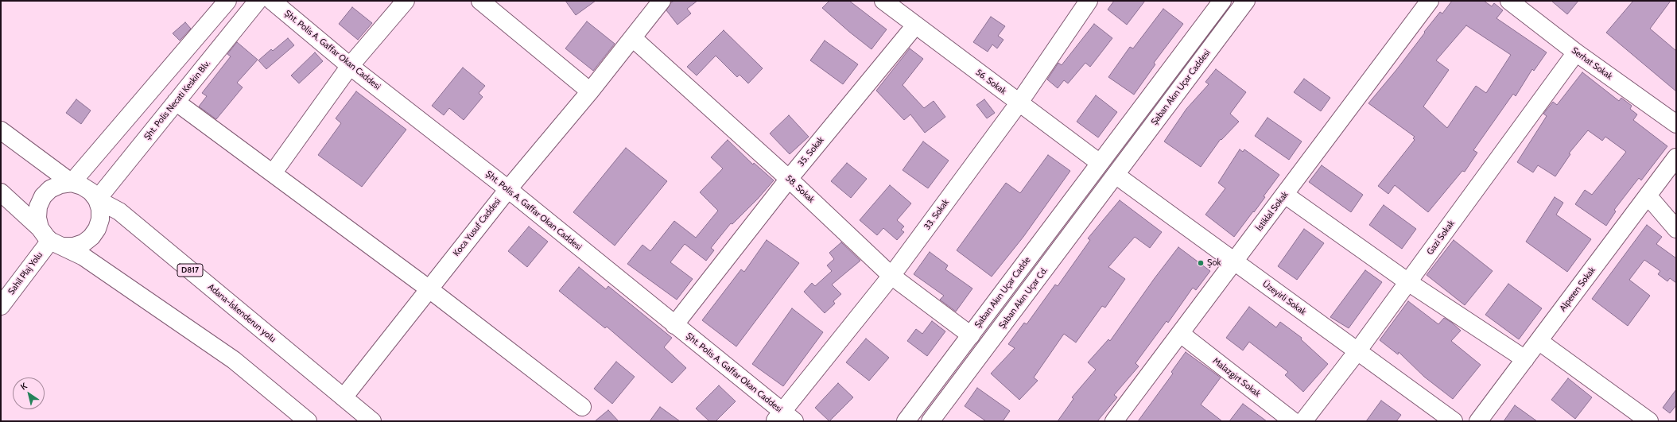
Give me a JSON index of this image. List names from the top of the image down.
{
  "streets": {
    "main road": [
      "Şht. Polis A. Gaffar Okan Caddesi",
      "Serhat Sokak",
      "56. Sokak",
      "Şaban Akın Uçar Caddesi",
      "Şht. Polis Necati Keskin Blv.",
      "35. Sokak",
      "58. Sokak",
      "İstiklal Sokak",
      "33. Sokak",
      "Koca Yusuf Caddesi",
      "Gazi Sokak",
      "D817",
      "Sahil Plaj Yolu",
      "Alperen Sokak",
      "Şaban Akın Uçar Cadde",
      "Şaban Akın Uçar Cd.",
      "Üzeyirli Sokak",
      "Adana-İskenderun yolu",
      "Malazgirt Sokak"
    ]
  },
  "crossings": [
    ["Şht. Polis A. Gaffar Okan Caddesi", "35. Sokak"],
    ["Şht. Polis A. Gaffar Okan Caddesi", "33. Sokak"],
    ["Şht. Polis A. Gaffar Okan Caddesi", "Koca Yusuf Caddesi"],
    ["Serhat Sokak", "Gazi Sokak"],
    ["56. Sokak", "Şaban Akın Uçar Caddesi"],
    ["56. Sokak", "35. Sokak"],
    ["56. Sokak", "33. Sokak"],
    ["56. Sokak", "Şaban Akın Uçar Cadde"],
    ["56. Sokak", "Şaban Akın Uçar Cd."],
    ["56. Sokak", "Üzeyirli Sokak"],
    ["Şaban Akın Uçar Caddesi", "Şaban Akın Uçar Cd."],
    ["Şaban Akın Uçar Caddesi", "Üzeyirli Sokak"],
    ["Şht. Polis Necati Keskin Blv.", "Sahil Plaj Yolu"],
    ["Şht. Polis Necati Keskin Blv.", "Adana-İskenderun yolu"],
    ["35. Sokak", "58. Sokak"],
    ["58. Sokak", "33. Sokak"],
    ["58. Sokak", "Koca Yusuf Caddesi"],
    ["58. Sokak", "Şaban Akın Uçar Cadde"],
    ["İstiklal Sokak", "Üzeyirli Sokak"],
    ["İstiklal Sokak", "Malazgirt Sokak"],
    ["Koca Yusuf Caddesi", "Adana-İskenderun yolu"],
    ["Gazi Sokak", "Üzeyirli Sokak"],
    ["Sahil Plaj Yolu", "Adana-İskenderun yolu"],
    ["Şaban Akın Uçar Cd.", "Üzeyirli Sokak"]
  ],
  "places": ["Şok"],
  "north": "top left"
}
